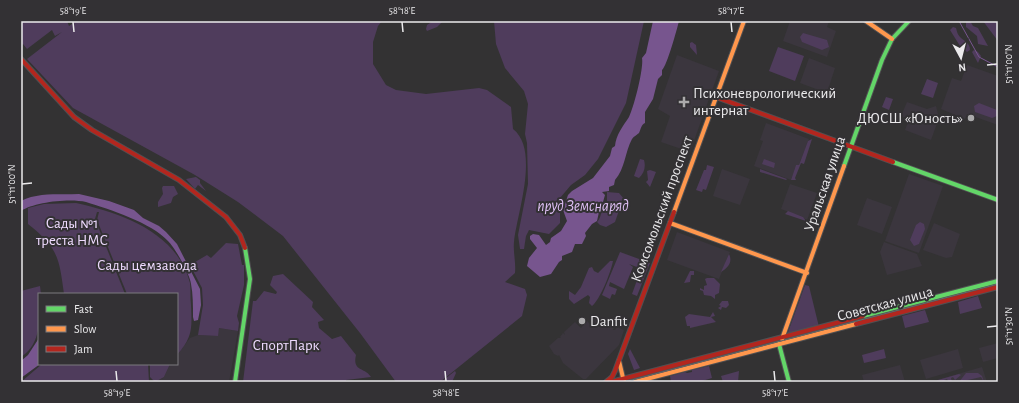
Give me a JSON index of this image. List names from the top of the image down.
{
  "streets": {
    "street": ["Уральская улица", "Комсомольский проспект", "Советская улица"]
  },
  "crossings": [
    ["Уральская улица", "Советская улица"]
  ],
  "water": ["пруд Земснаряд"],
  "parks": ["Сады №1 треста НМС", "Сады цемзавода", "СпортПарк"],
  "places": {
    "health": ["Психоневрологический интернат"],
    "other": ["ДЮСШ «Юность»", "Danfit"]
  },
  "legend": ["Fast", "Slow", "Jam"],
  "north": "bottom",
  "coordinates": [
    "58°19'E",
    "58°18'E",
    "58°17'E",
    "51°11'00\"N",
    "51°11'30\"N"
  ]
}
